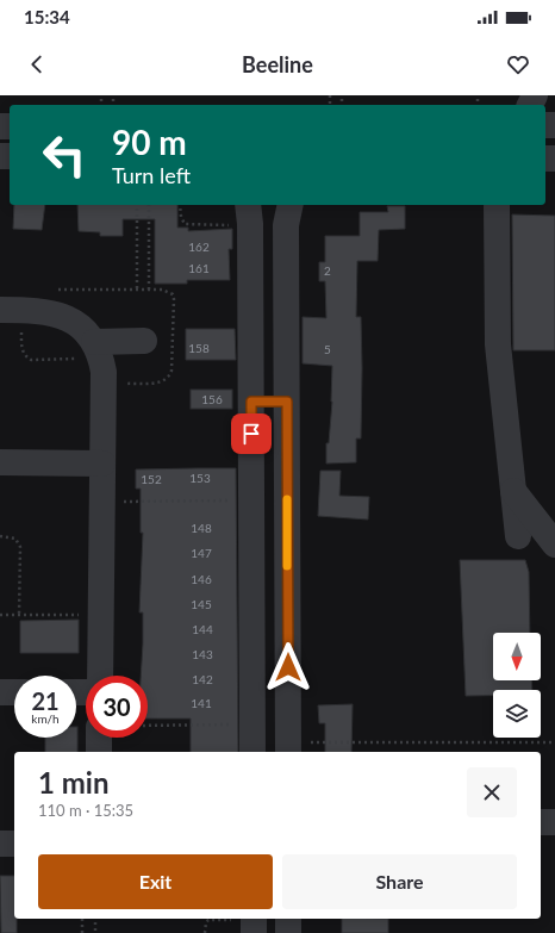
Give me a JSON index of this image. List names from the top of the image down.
{
  "house_numbers": [
    "162",
    "161",
    "2",
    "158",
    "5",
    "156",
    "153",
    "152",
    "148",
    "147",
    "146",
    "145",
    "144",
    "143",
    "142",
    "141"
  ],
  "north": "bottom",
  "page": {
    "status": "15:34",
    "header": "Beeline",
    "turn": ["90 m", "Turn left"],
    "speed": "21 km/h",
    "limit": "30",
    "heading": ["1 min", "110 m · 15:35"],
    "buttons": ["Exit", "Share"]
  }
}
